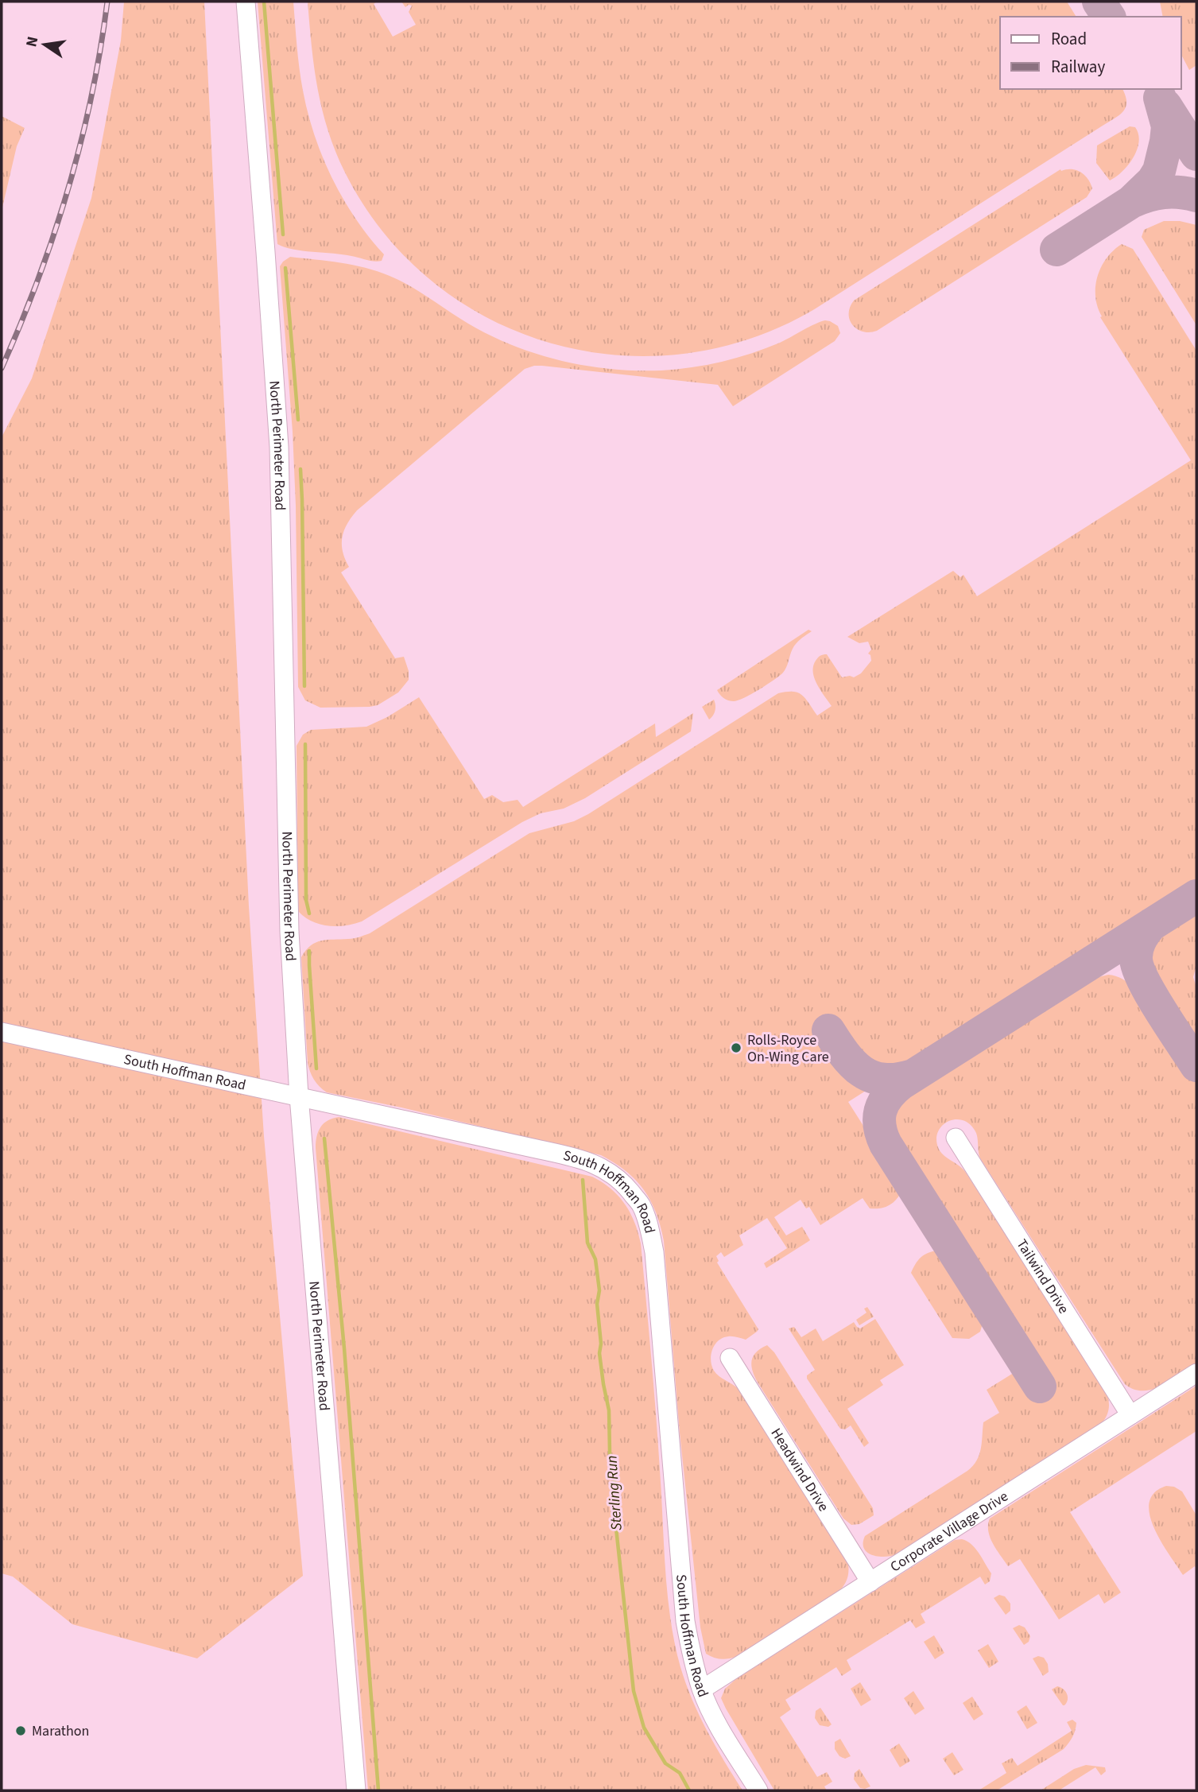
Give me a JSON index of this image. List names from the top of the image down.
{
  "streets": {
    "street": [
      "North Perimeter Road",
      "South Hoffman Road",
      "Tailwind Drive",
      "Headwind Drive",
      "Corporate Village Drive"
    ]
  },
  "crossings": [
    ["North Perimeter Road", "South Hoffman Road"],
    ["South Hoffman Road", "Corporate Village Drive"],
    ["Tailwind Drive", "Corporate Village Drive"],
    ["Headwind Drive", "Corporate Village Drive"]
  ],
  "water": ["Sterling Run"],
  "places": ["Rolls-Royce On-Wing Care", "Marathon"],
  "legend": ["Road", "Railway"],
  "north": "left"
}
